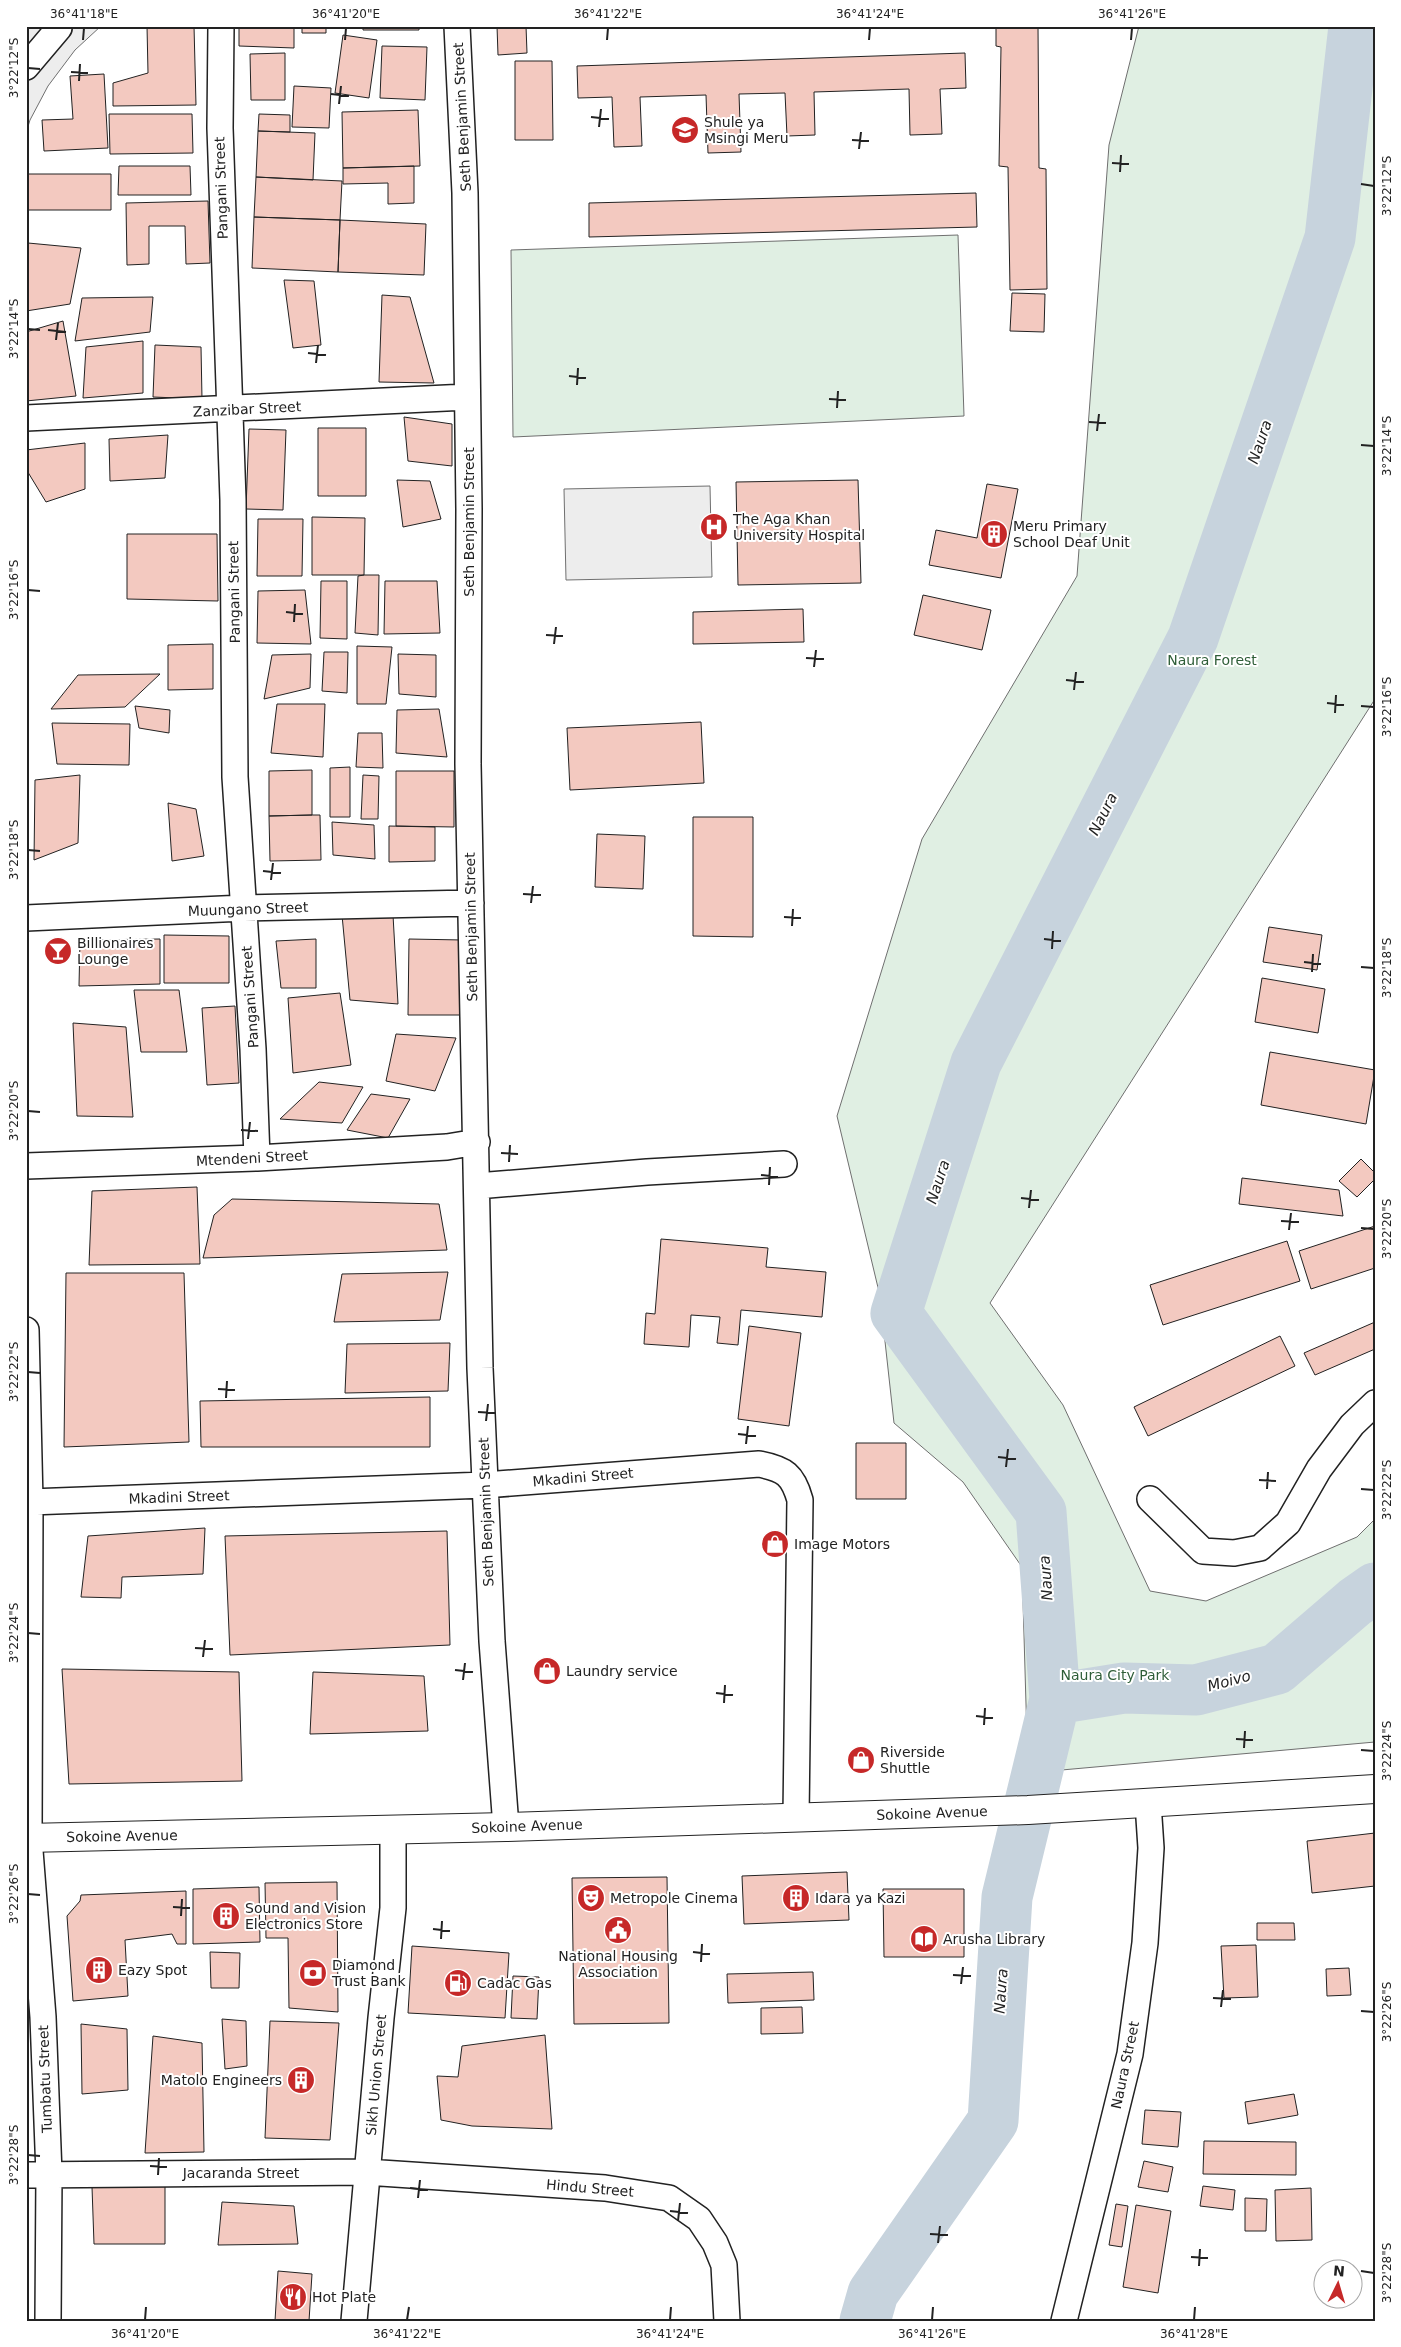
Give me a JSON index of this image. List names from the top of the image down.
{
  "streets": {
    "main road": ["Sokoine Avenue"],
    "street": [
      "Seth Benjamin Street",
      "Pangani Street",
      "Zanzibar Street",
      "Muungano Street",
      "Mtendeni Street",
      "Mkadini Street",
      "Naura Street",
      "Sikh Union Street",
      "Tumbatu Street",
      "Jacaranda Street",
      "Hindu Street"
    ]
  },
  "crossings": [
    ["Seth Benjamin Street", "Zanzibar Street"],
    ["Seth Benjamin Street", "Muungano Street"],
    ["Seth Benjamin Street", "Mtendeni Street"],
    ["Seth Benjamin Street", "Mkadini Street"],
    ["Seth Benjamin Street", "Sokoine Avenue"],
    ["Pangani Street", "Zanzibar Street"],
    ["Pangani Street", "Muungano Street"],
    ["Pangani Street", "Mtendeni Street"],
    ["Mkadini Street", "Sokoine Avenue"],
    ["Mkadini Street", "Tumbatu Street"],
    ["Sokoine Avenue", "Naura Street"],
    ["Sokoine Avenue", "Sikh Union Street"],
    ["Sokoine Avenue", "Tumbatu Street"],
    ["Sikh Union Street", "Jacaranda Street"],
    ["Sikh Union Street", "Hindu Street"],
    ["Tumbatu Street", "Jacaranda Street"],
    ["Jacaranda Street", "Hindu Street"]
  ],
  "water": ["Naura", "Moivo"],
  "parks": ["Naura Forest", "Naura City Park"],
  "places": {
    "school or university": ["Shule ya Msingi Meru"],
    "hospital": ["The Aga Khan University Hospital"],
    "building": [
      "Meru Primary School Deaf Unit",
      "Idara ya Kazi",
      "Sound and Vision Electronics Store",
      "Eazy Spot",
      "Matolo Engineers"
    ],
    "bar": ["Billionaires Lounge"],
    "shop": ["Image Motors", "Laundry service", "Riverside Shuttle"],
    "theatre": ["Metropole Cinema"],
    "public building": ["National Housing Association"],
    "library": ["Arusha Library"],
    "bank": ["Diamond Trust Bank"],
    "fuel station": ["Cadac Gas"],
    "restaurant": ["Hot Plate"]
  },
  "north": "top",
  "coordinates": [
    "36°41'18\"E",
    "36°41'20\"E",
    "36°41'22\"E",
    "36°41'24\"E",
    "36°41'26\"E",
    "3°22'12\"S",
    "3°22'14\"S",
    "3°22'16\"S",
    "3°22'18\"S",
    "3°22'20\"S",
    "3°22'22\"S",
    "3°22'24\"S",
    "3°22'26\"S",
    "3°22'28\"S",
    "36°41'28\"E"
  ]
}
